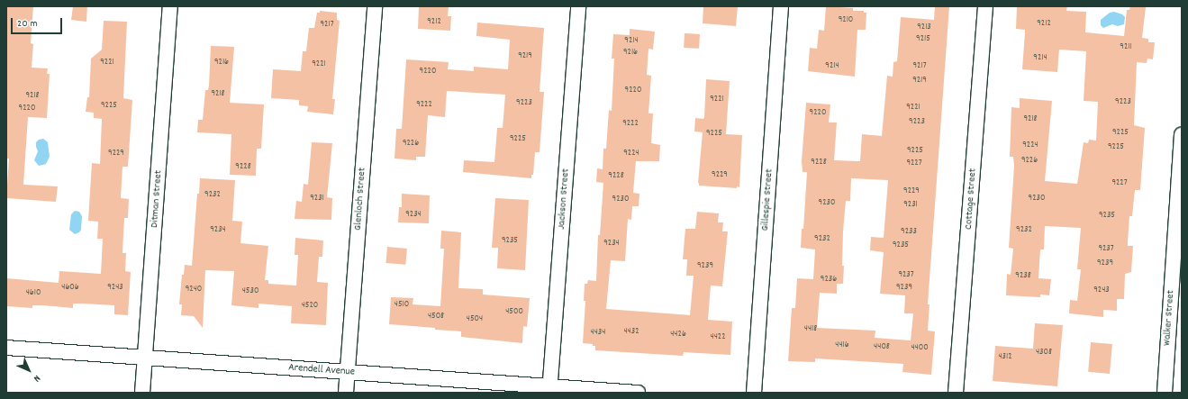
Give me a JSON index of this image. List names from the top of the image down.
{
  "streets": {
    "street": [
      "Ditman Street",
      "Glenloch Street",
      "Jackson Street",
      "Cottage Street",
      "Gillespie Street",
      "Walker Street",
      "Arendell Avenue"
    ]
  },
  "crossings": [
    ["Ditman Street", "Arendell Avenue"],
    ["Glenloch Street", "Arendell Avenue"],
    ["Jackson Street", "Arendell Avenue"]
  ],
  "house_numbers": [
    "9210",
    "9212",
    "9212",
    "9217",
    "9213",
    "9215",
    "9214",
    "9211",
    "9216",
    "9219",
    "9214",
    "9221",
    "9216",
    "9221",
    "9214",
    "9217",
    "9220",
    "9219",
    "9220",
    "9218",
    "9218",
    "9221",
    "9223",
    "9223",
    "9222",
    "9225",
    "9221",
    "9220",
    "9220",
    "9218",
    "9223",
    "9222",
    "9225",
    "9225",
    "9225",
    "9226",
    "9224",
    "9225",
    "9225",
    "9229",
    "9224",
    "9226",
    "9228",
    "9227",
    "9228",
    "9229",
    "9228",
    "9227",
    "9229",
    "9232",
    "9231",
    "9230",
    "9230",
    "9230",
    "9231",
    "9234",
    "9235",
    "9234",
    "9232",
    "9233",
    "9232",
    "9235",
    "9234",
    "9235",
    "9237",
    "9239",
    "9239",
    "9237",
    "9238",
    "9236",
    "4606",
    "9243",
    "9239",
    "9240",
    "9243",
    "4530",
    "4610",
    "4510",
    "4520",
    "4500",
    "4508",
    "4504",
    "4418",
    "4432",
    "4434",
    "4426",
    "4422",
    "4416",
    "4408",
    "4400",
    "4308",
    "4312"
  ],
  "scale_bar": "20 m",
  "north": "bottom right"
}
